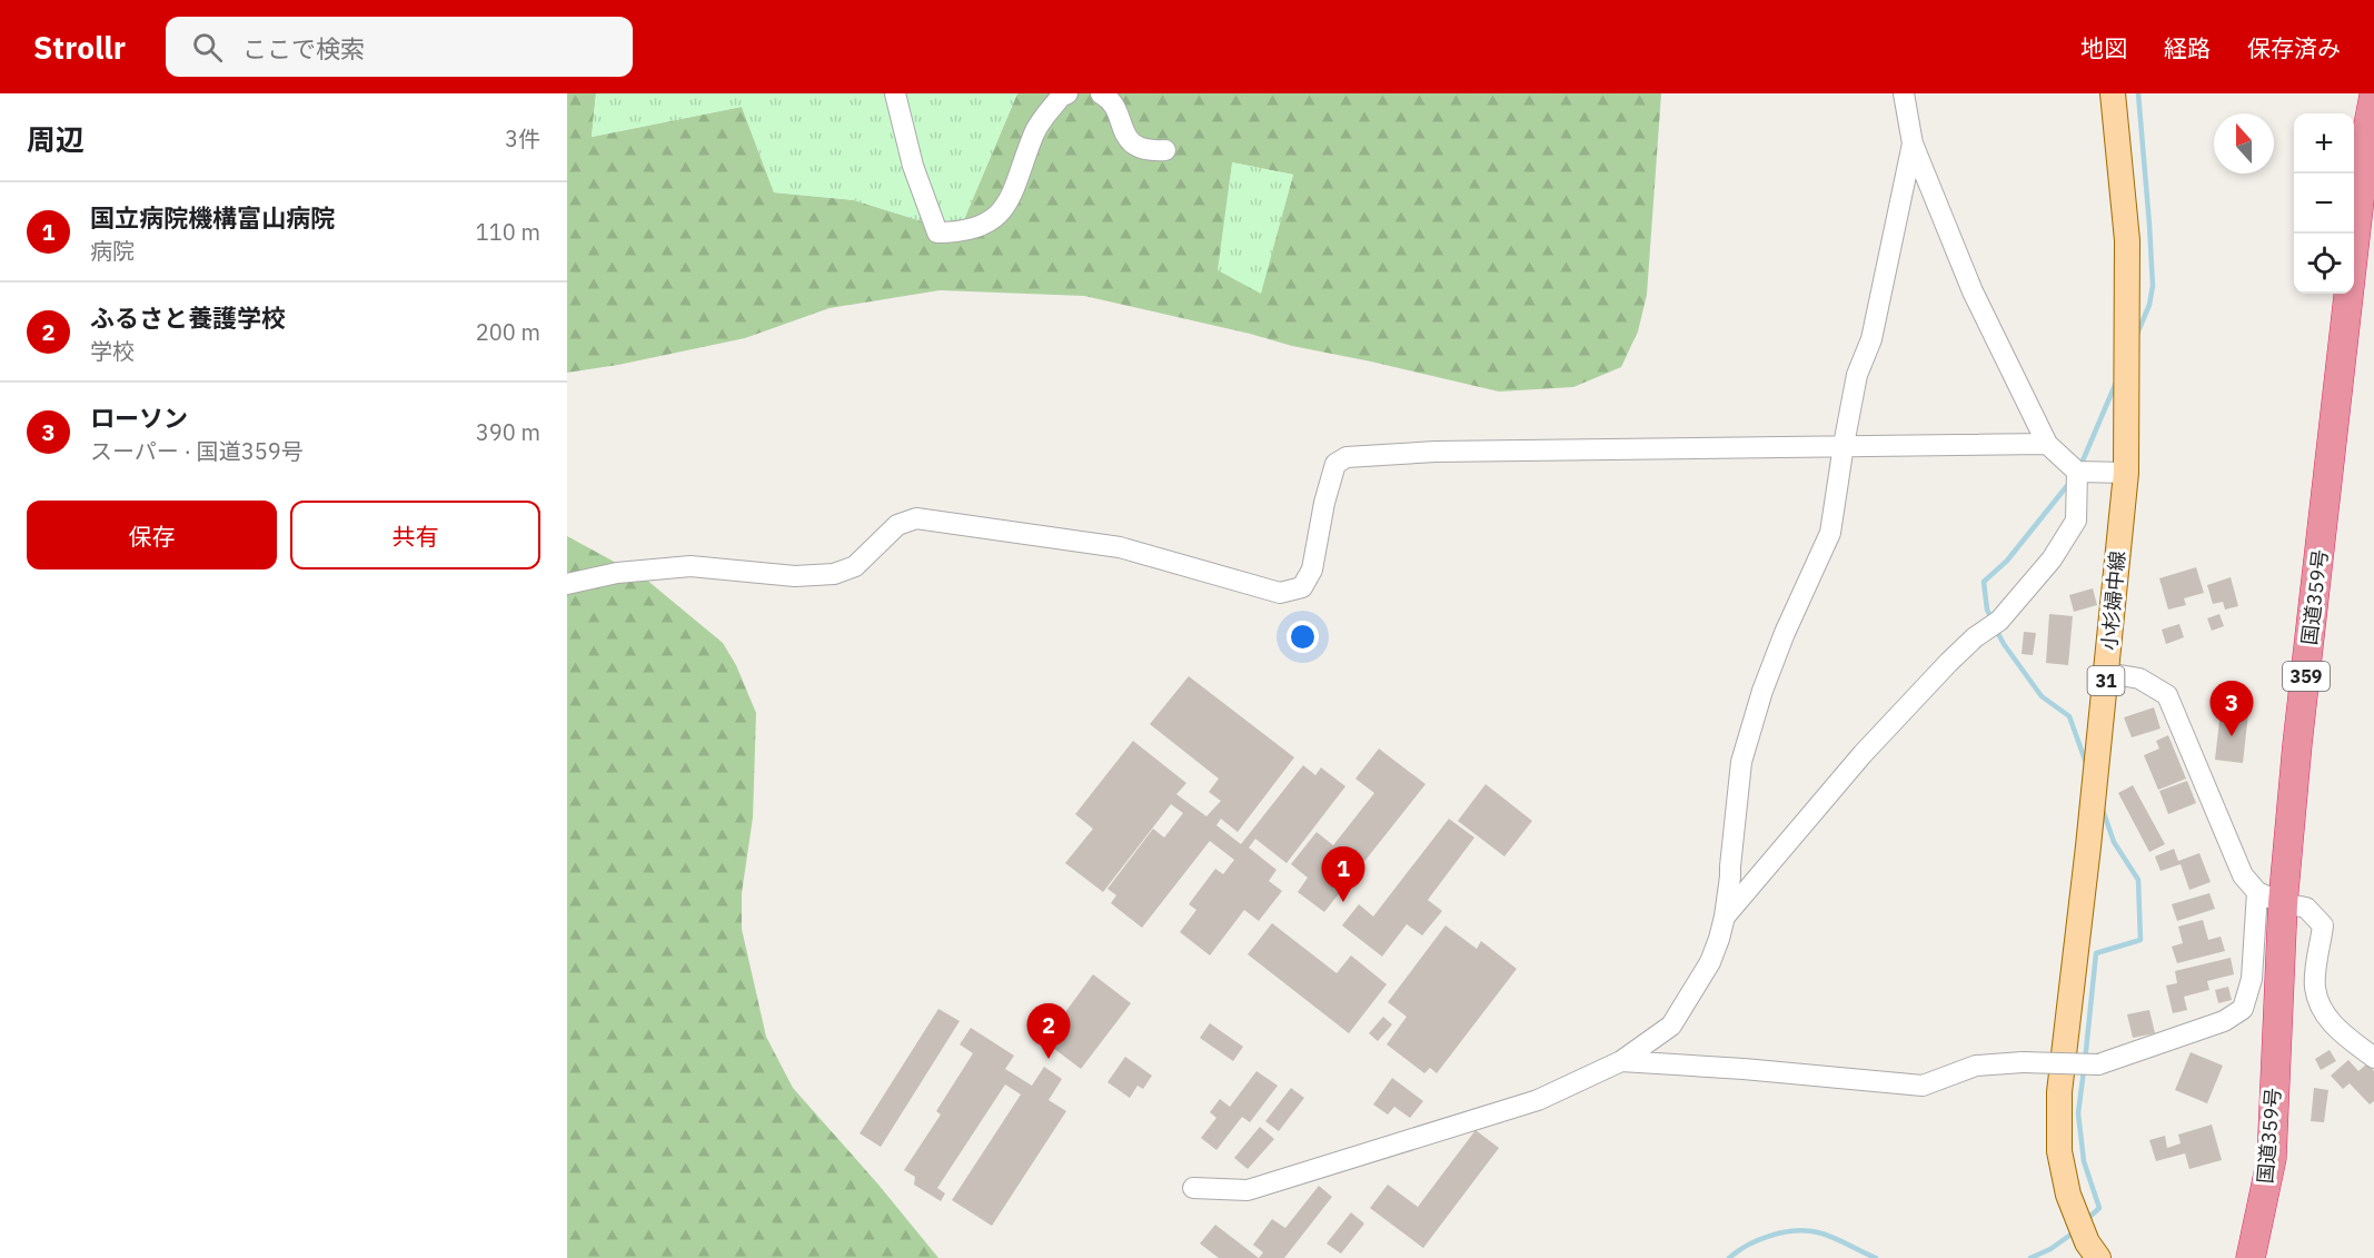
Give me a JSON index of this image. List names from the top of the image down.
{
  "streets": {
    "highway": ["国道359号", "359"],
    "main road": ["小杉婦中線", "31"]
  },
  "north": "top",
  "page": {
    "header": "Strollr",
    "search": "ここで検索",
    "nav": ["地図", "経路", "保存済み"],
    "heading": ["周辺", "3件"],
    "map_buttons": ["+", "−"],
    "list": [
      {
        "mark": "1",
        "name": "国立病院機構富山病院",
        "note": "病院",
        "value": "110 m"
      },
      {
        "mark": "2",
        "name": "ふるさと養護学校",
        "note": "学校",
        "value": "200 m"
      },
      {
        "mark": "3",
        "name": "ローソン",
        "note": "スーパー · 国道359号",
        "value": "390 m"
      }
    ],
    "buttons": ["保存", "共有"],
    "pins": ["3", "1", "2"]
  }
}
